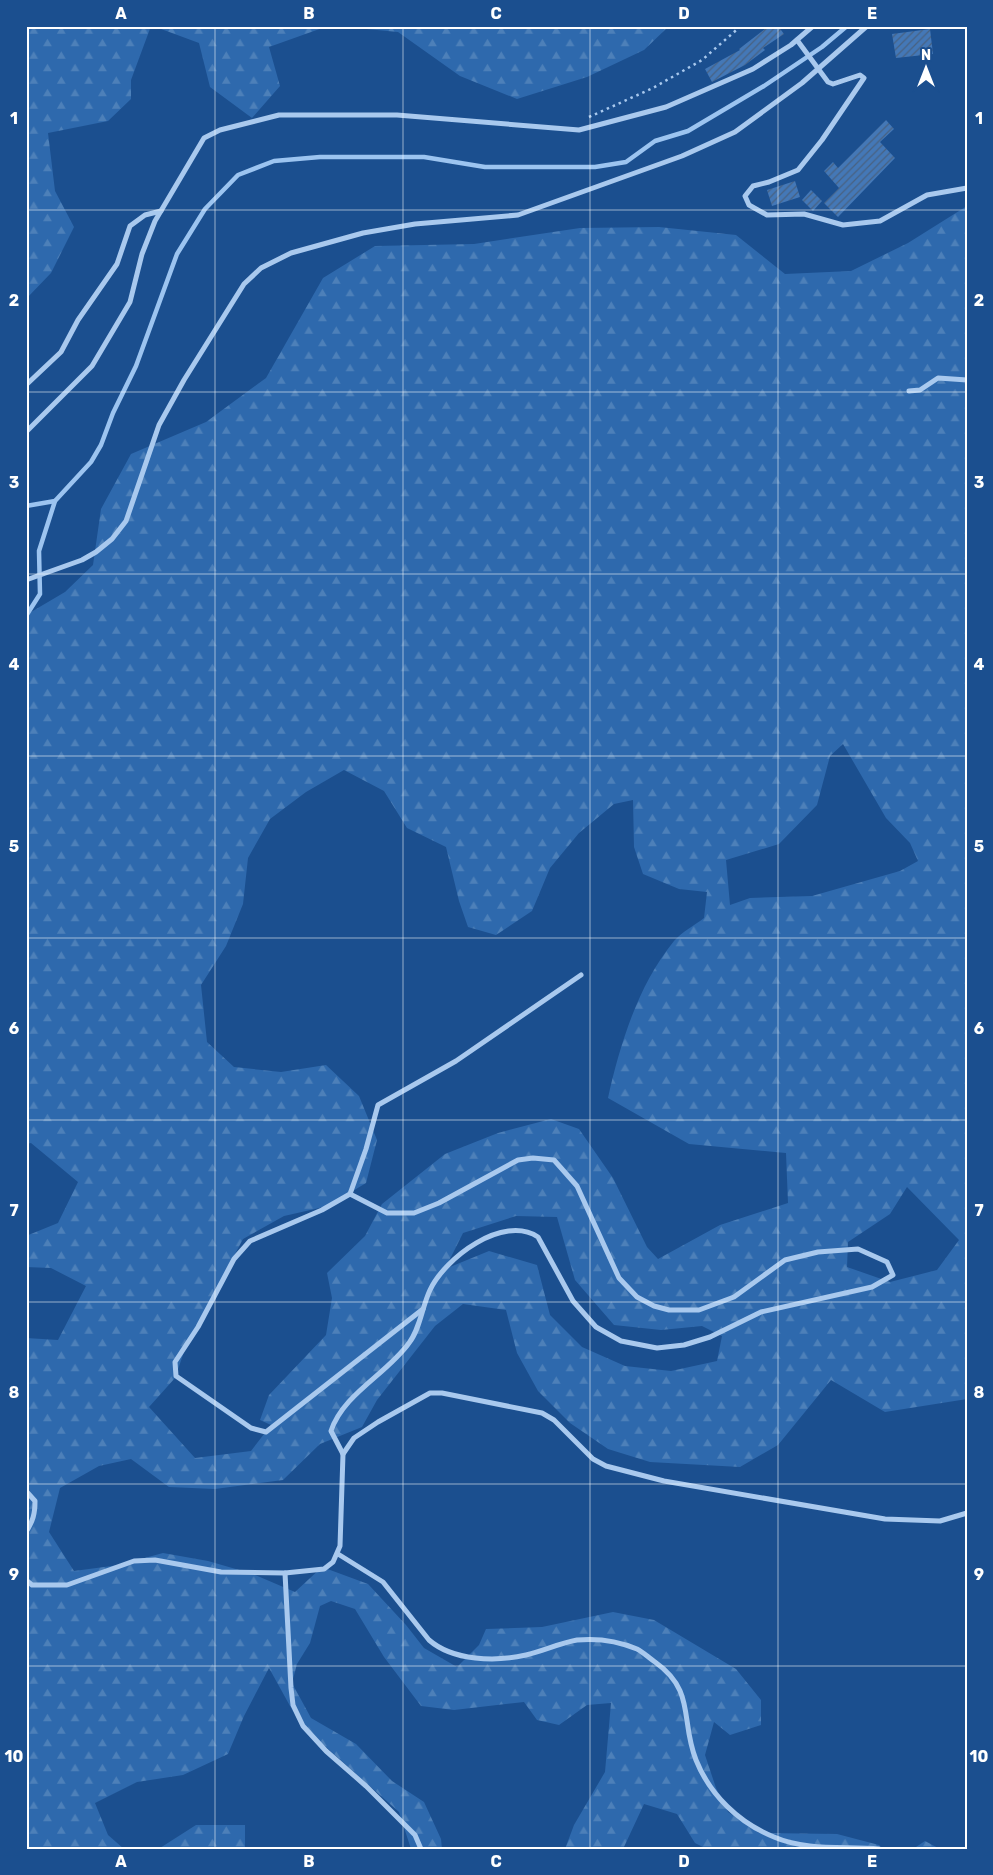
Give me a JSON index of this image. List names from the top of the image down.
{
  "north": "top",
  "grid": {
    "columns": [
      "A",
      "B",
      "C",
      "D",
      "E"
    ],
    "rows": [
      "1",
      "2",
      "3",
      "4",
      "5",
      "6",
      "7",
      "8",
      "9",
      "10"
    ]
  }
}
